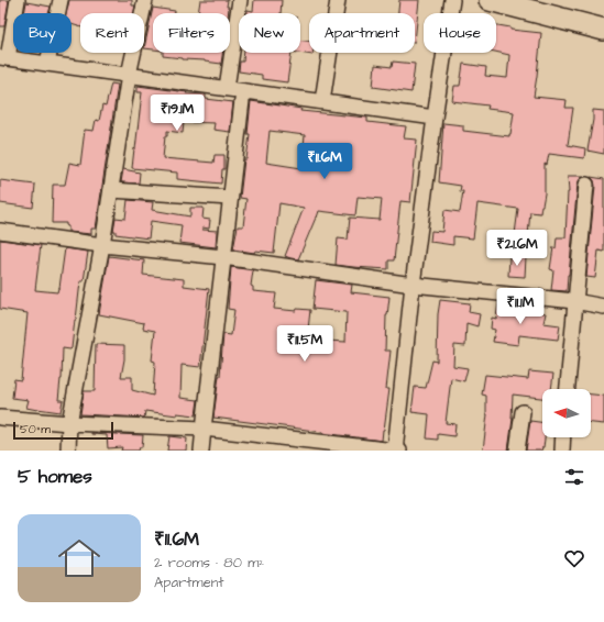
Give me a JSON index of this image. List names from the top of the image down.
{
  "scale_bar": "50 m",
  "north": "left",
  "page": {
    "chip": [
      "Buy",
      "Rent",
      "Filters",
      "New",
      "Apartment",
      "House"
    ],
    "price": [
      "₹19.1M",
      "₹11.6M",
      "₹21.6M",
      "₹11.1M",
      "₹11.5M"
    ],
    "scale": "50 m",
    "heading": "5 homes",
    "list": [
      {
        "name": "₹11.6M",
        "note": "2 rooms · 80 m² · Apartment"
      }
    ]
  }
}
